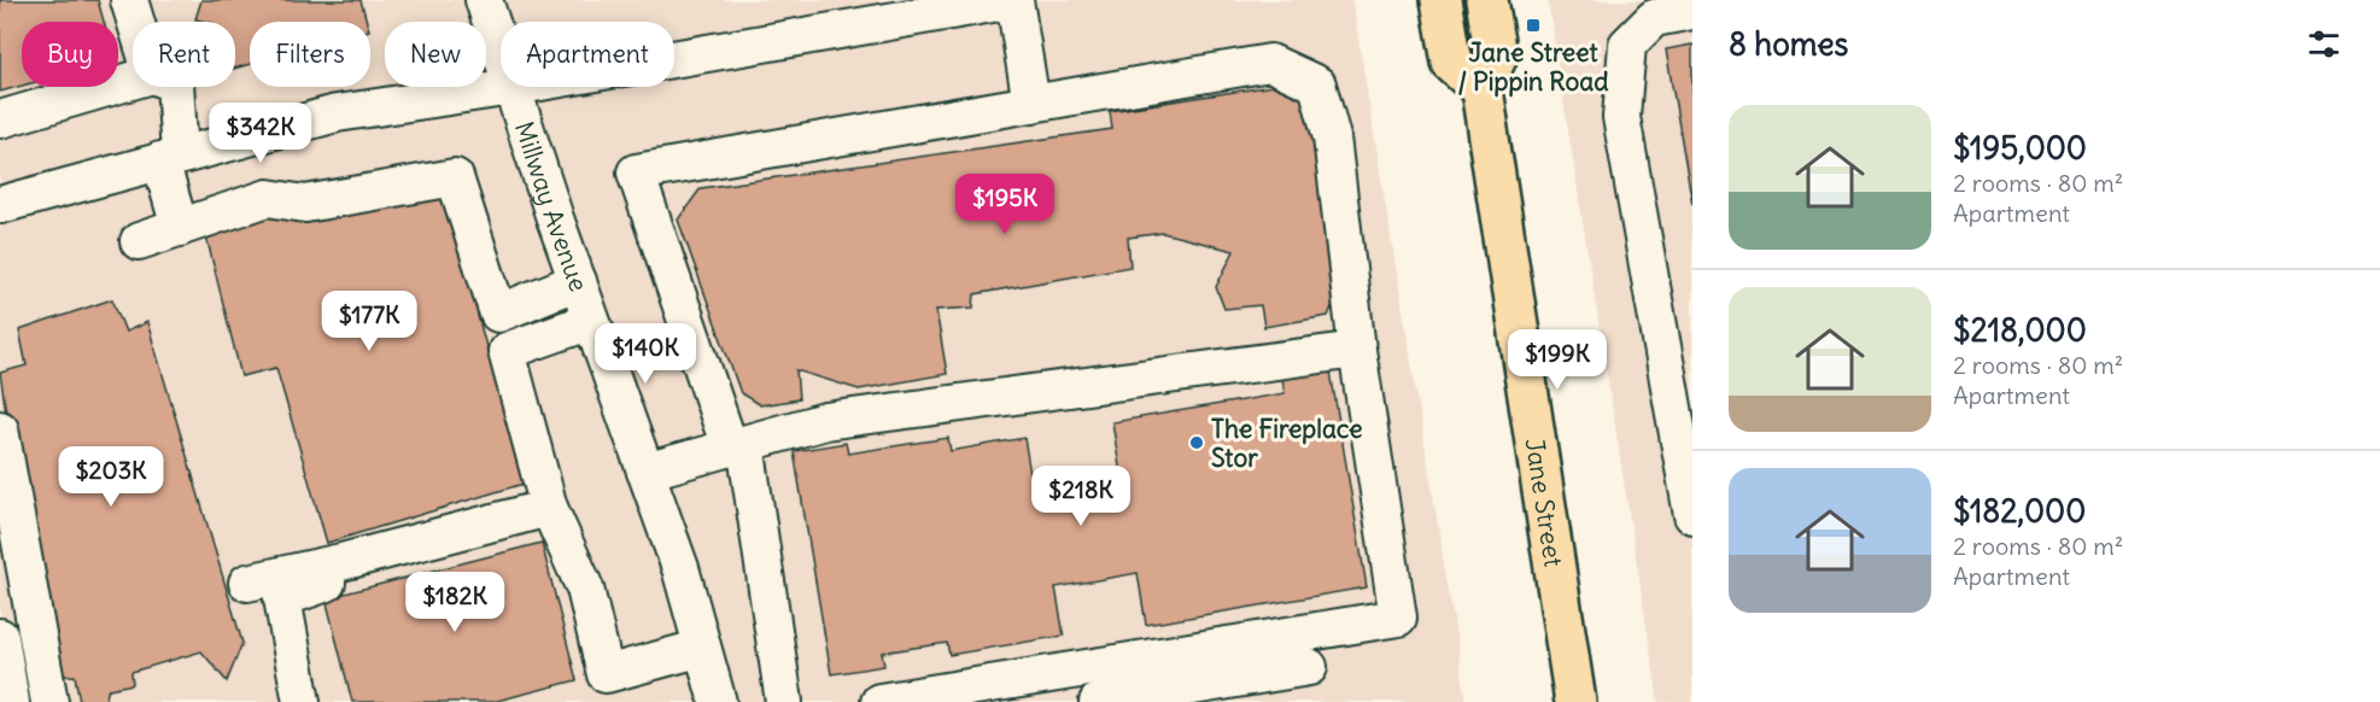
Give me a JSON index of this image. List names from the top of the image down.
{
  "streets": {
    "main road": ["Jane Street"],
    "street": ["Millway Avenue"]
  },
  "places": {
    "transit": ["Jane Street / Pippin Road"],
    "other": ["The Fireplace Stor"]
  },
  "page": {
    "heading": "8 homes",
    "chip": [
      "Buy",
      "Rent",
      "Filters",
      "New",
      "Apartment"
    ],
    "list": [
      {
        "name": "$195,000",
        "note": "2 rooms · 80 m² · Apartment"
      },
      {
        "name": "$218,000",
        "note": "2 rooms · 80 m² · Apartment"
      },
      {
        "name": "$182,000",
        "note": "2 rooms · 80 m² · Apartment"
      }
    ],
    "price": [
      "$342K",
      "$195K",
      "$177K",
      "$140K",
      "$199K",
      "$203K",
      "$218K",
      "$182K"
    ]
  }
}
